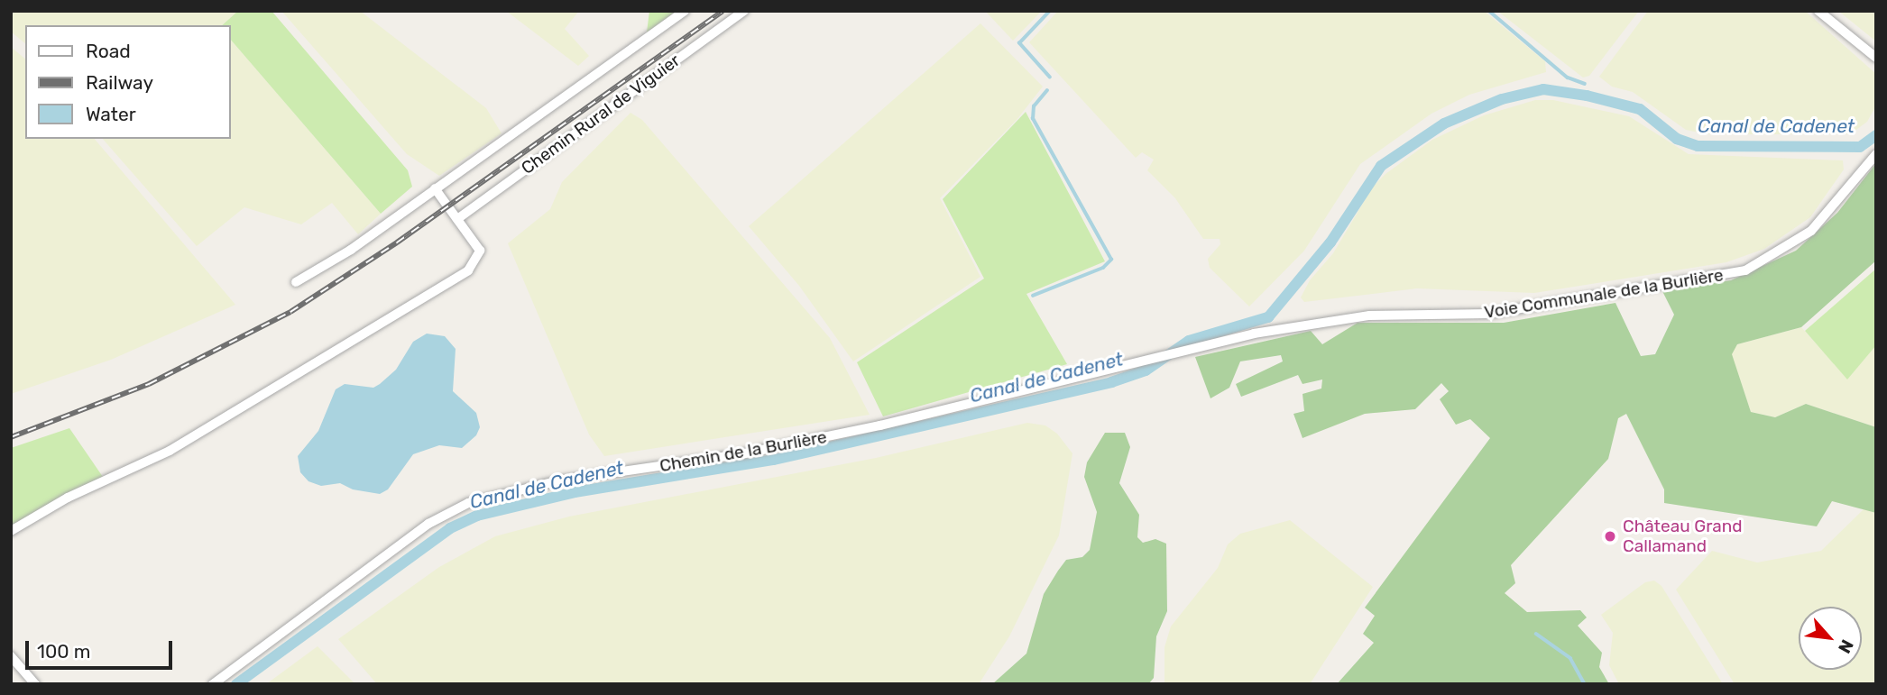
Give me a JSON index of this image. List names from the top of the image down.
{
  "streets": {
    "street": ["Chemin Rural de Viguier", "Voie Communale de la Burlière", "Chemin de la Burlière"]
  },
  "crossings": [
    ["Voie Communale de la Burlière", "Chemin de la Burlière"]
  ],
  "water": ["Canal de Cadenet"],
  "places": ["Château Grand Callamand"],
  "legend": ["Road", "Railway", "Water"],
  "scale_bar": "100 m",
  "north": "bottom right"
}
